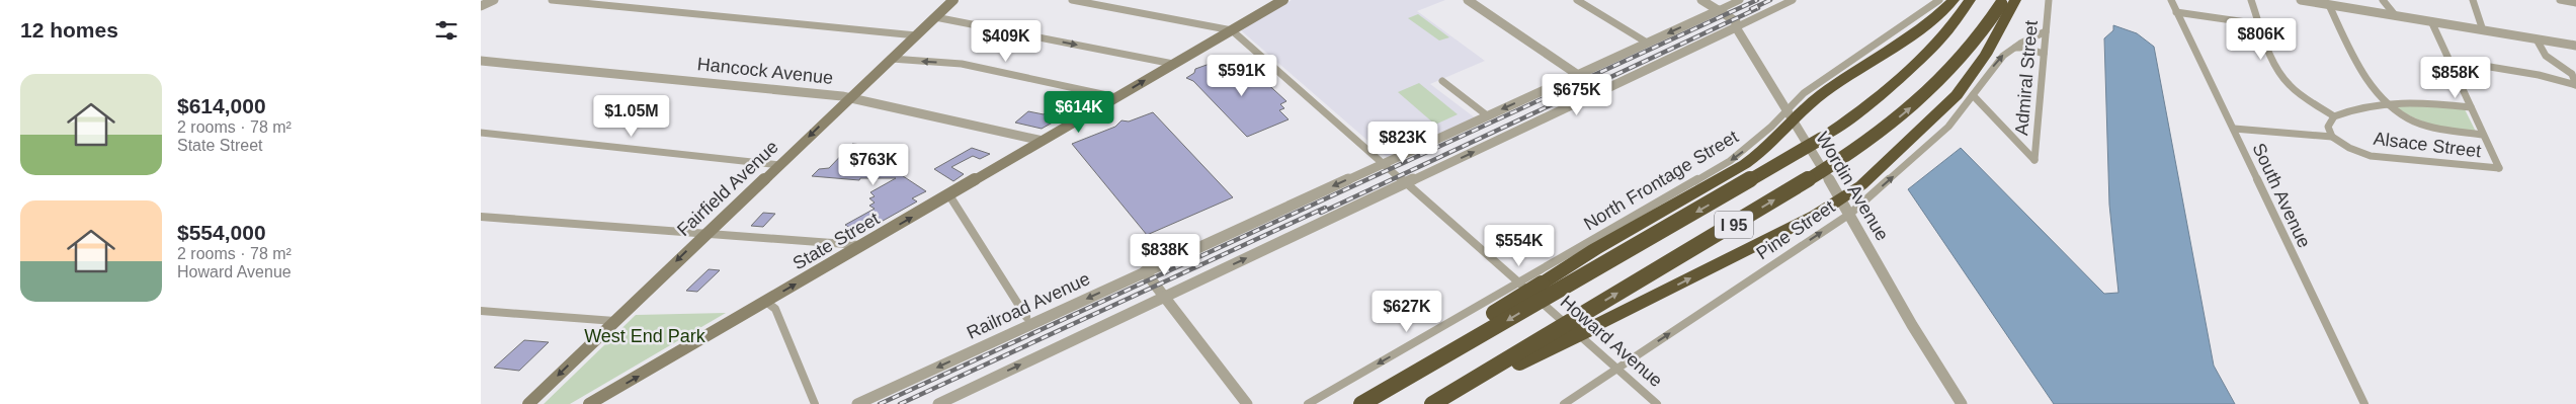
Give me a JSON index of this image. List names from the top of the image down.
{
  "streets": {
    "highway": ["I 95"],
    "main road": ["Fairfield Avenue", "State Street"],
    "street": [
      "Hancock Avenue",
      "Admiral Street",
      "Alsace Street",
      "North Frontage Street",
      "Wordin Avenue",
      "South Avenue",
      "Pine Street",
      "Railroad Avenue",
      "Howard Avenue"
    ]
  },
  "crossings": [
    ["Hancock Avenue", "Fairfield Avenue"],
    ["Hancock Avenue", "State Street"],
    ["Admiral Street", "Pine Street"],
    ["Alsace Street", "South Avenue"],
    ["North Frontage Street", "Wordin Avenue"],
    ["North Frontage Street", "Howard Avenue"],
    ["Wordin Avenue", "Pine Street"],
    ["Wordin Avenue", "Railroad Avenue"],
    ["Pine Street", "Howard Avenue"],
    ["State Street", "Howard Avenue"],
    ["Railroad Avenue", "Howard Avenue"]
  ],
  "one_way": [
    "North Frontage Street",
    "Fairfield Avenue",
    "Pine Street",
    "State Street"
  ],
  "parks": ["West End Park"],
  "page": {
    "heading": "12 homes",
    "price": [
      "$806K",
      "$409K",
      "$591K",
      "$858K",
      "$675K",
      "$614K",
      "$1.05M",
      "$823K",
      "$763K",
      "$554K",
      "$838K",
      "$627K"
    ],
    "list": [
      {
        "name": "$614,000",
        "note": "2 rooms · 78 m² · State Street"
      },
      {
        "name": "$554,000",
        "note": "2 rooms · 78 m² · Howard Avenue"
      }
    ]
  }
}
